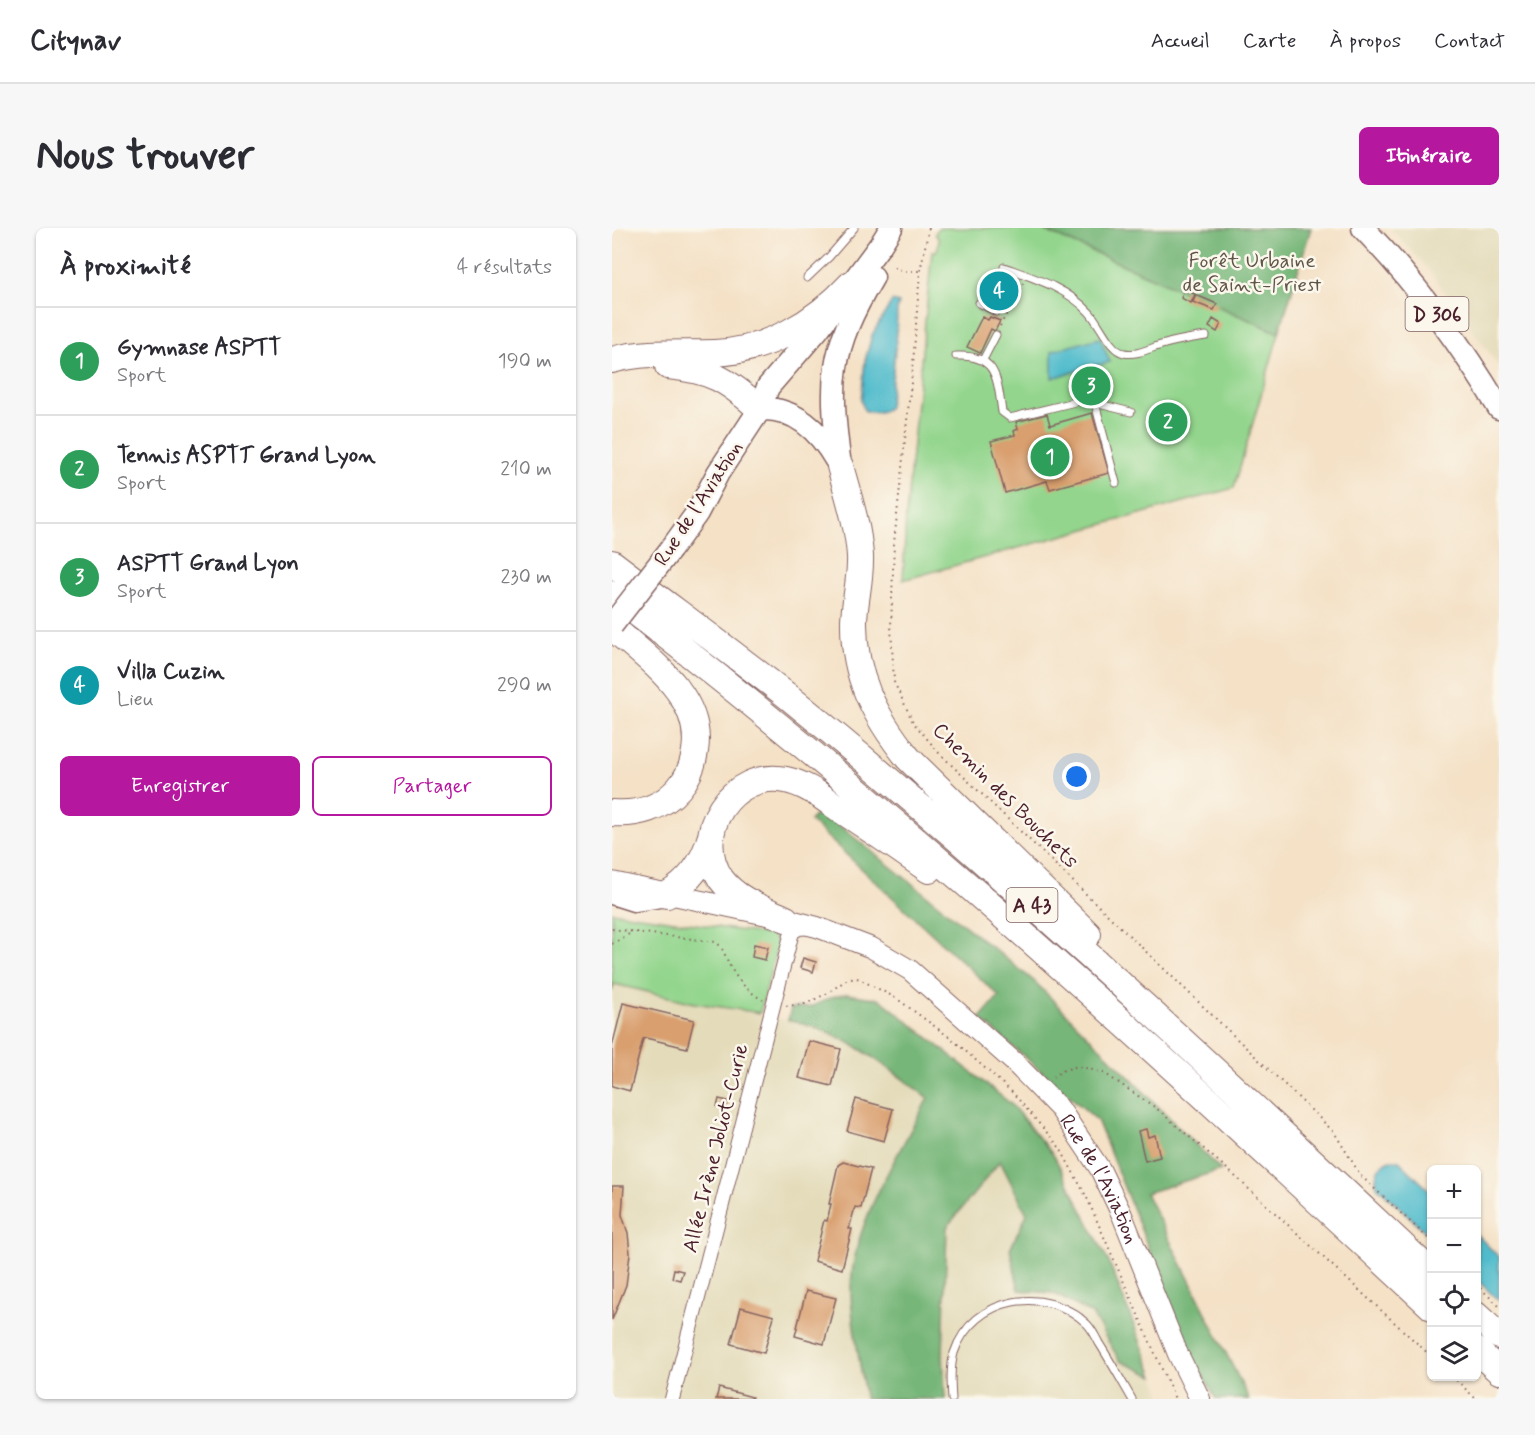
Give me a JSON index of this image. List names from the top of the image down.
{
  "streets": {
    "highway": ["A 43"],
    "main road": ["D 306", "Rue de l'Aviation"],
    "street": ["Allée Irène Joliot-Curie"],
    "path": ["Chemin des Bouchets"]
  },
  "crossings": [
    ["Rue de l'Aviation", "Allée Irène Joliot-Curie"]
  ],
  "parks": ["Forêt Urbaine de Saint-Priest"],
  "page": {
    "header": "Citynav",
    "nav": [
      "Accueil",
      "Carte",
      "À propos",
      "Contact"
    ],
    "buttons": [
      "Itinéraire",
      ["Enregistrer", "Partager"]
    ],
    "title": "Nous trouver",
    "heading": ["À proximité", "4 résultats"],
    "pins": [
      "4",
      "3",
      "2",
      "1"
    ],
    "list": [
      {
        "mark": "1",
        "name": "Gymnase ASPTT",
        "note": "Sport",
        "value": "190 m"
      },
      {
        "mark": "2",
        "name": "Tennis ASPTT Grand Lyon",
        "note": "Sport",
        "value": "210 m"
      },
      {
        "mark": "3",
        "name": "ASPTT Grand Lyon",
        "note": "Sport",
        "value": "230 m"
      },
      {
        "mark": "4",
        "name": "Villa Cuzin",
        "note": "Lieu",
        "value": "290 m"
      }
    ],
    "map_buttons": ["+", "−"]
  }
}
